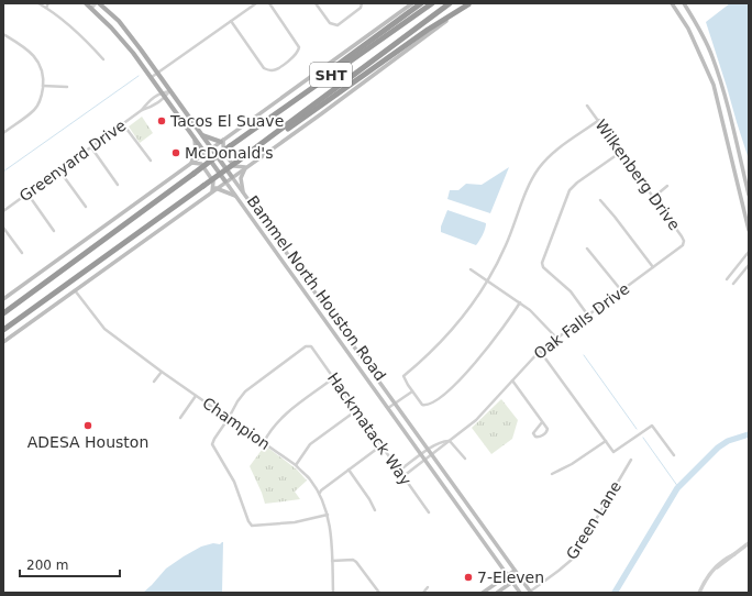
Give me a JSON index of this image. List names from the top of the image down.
{
  "streets": {
    "highway": ["SHT"],
    "main road": ["Bammel North Houston Road"],
    "street": [
      "Greenyard Drive",
      "Wilkenberg Drive",
      "Oak Falls Drive",
      "Champion",
      "Hackmatack Way",
      "Green Lane"
    ]
  },
  "crossings": [
    ["Greenyard Drive", "Bammel North Houston Road"],
    ["Wilkenberg Drive", "Oak Falls Drive"],
    ["Bammel North Houston Road", "Oak Falls Drive"],
    ["Bammel North Houston Road", "Green Lane"],
    ["Oak Falls Drive", "Hackmatack Way"],
    ["Champion", "Hackmatack Way"]
  ],
  "places": [
    "Tacos El Suave",
    "McDonald's",
    "ADESA Houston",
    "7-Eleven"
  ],
  "scale_bar": "200 m"
}
